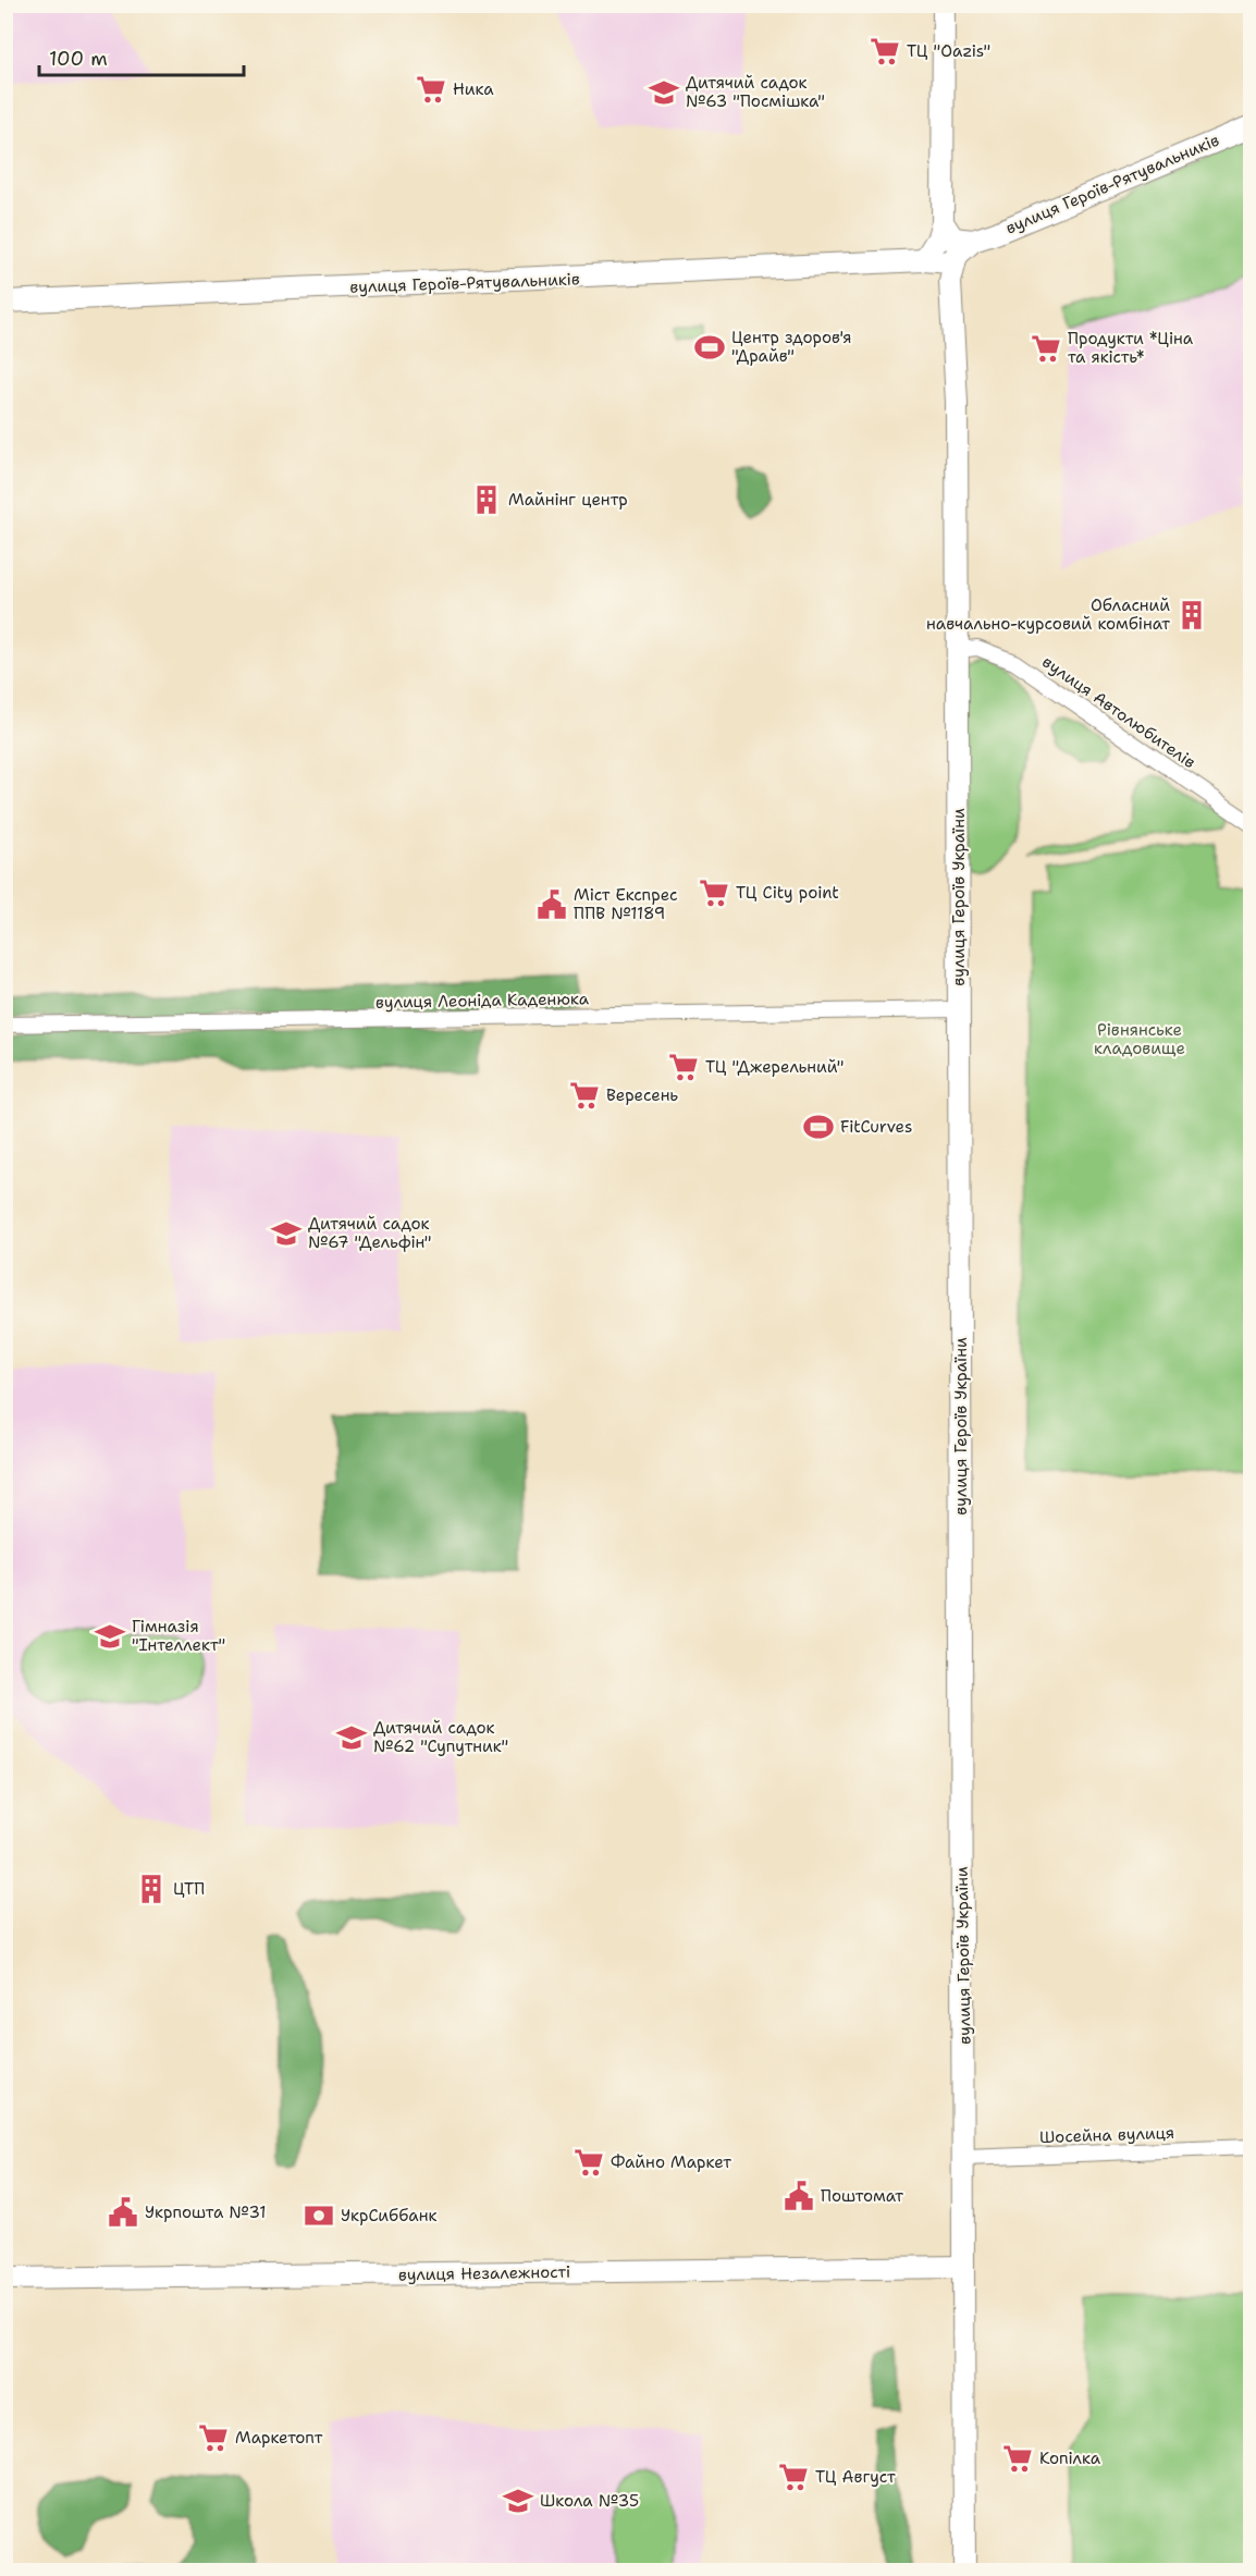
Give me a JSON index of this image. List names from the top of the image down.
{
  "streets": {
    "main road": ["вулиця Героїв-Рятувальників", "вулиця Героїв України", "вулиця Незалежності"],
    "street": ["вулиця Автолюбителів", "вулиця Леоніда Каденюка", "Шосейна вулиця"]
  },
  "crossings": [
    ["вулиця Героїв-Рятувальників", "вулиця Героїв України"],
    ["вулиця Автолюбителів", "вулиця Героїв України"],
    ["вулиця Героїв України", "вулиця Леоніда Каденюка"],
    ["вулиця Героїв України", "Шосейна вулиця"],
    ["вулиця Героїв України", "вулиця Незалежності"]
  ],
  "parks": ["Рівнянське кладовище"],
  "places": {
    "supermarket": [
      "ТЦ \"Oazis\"",
      "Ника",
      "Продукти *Ціна та якість*",
      "ТЦ City point",
      "ТЦ \"Джерельний\"",
      "Вересень",
      "Файно Маркет",
      "Маркетопт",
      "Копілка",
      "ТЦ Август"
    ],
    "school or university": [
      "Дитячий садок №63 \"Посмішка\"",
      "Дитячий садок №67 \"Дельфін\"",
      "Гімназія \"Інтеллект\"",
      "Дитячий садок №62 \"Супутник\"",
      "Школа №35"
    ],
    "sports": ["Центр здоров'я \"Драйв\"", "FitCurves"],
    "building": ["Майнінг центр", "Обласний навчально-курсовий комбінат", "ЦТП"],
    "public building": ["Міст Експрес ППВ №1189", "Поштомат", "Укрпошта №31"],
    "bank": ["УкрСиббанк"]
  },
  "scale_bar": "100 m"
}
